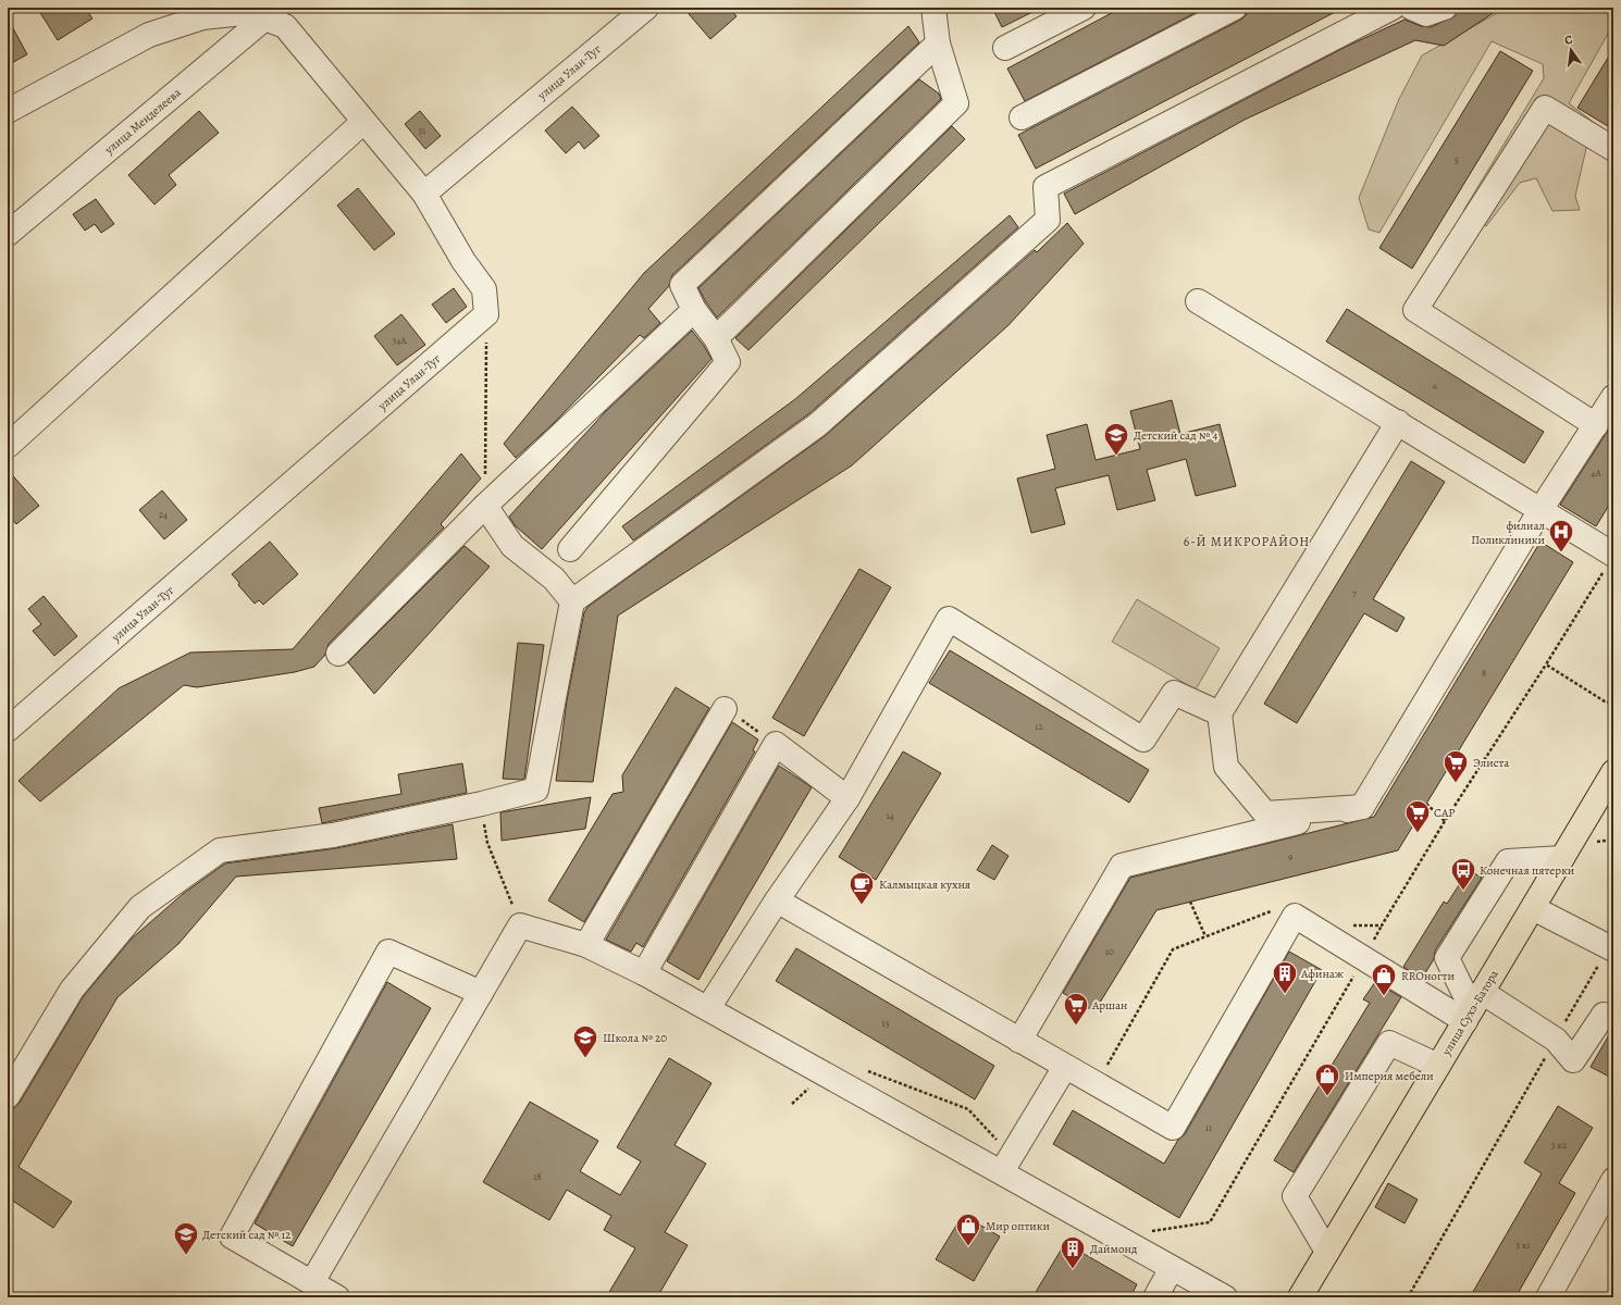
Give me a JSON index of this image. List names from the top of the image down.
{
  "streets": {
    "main road": ["улица Сухэ-Батора"],
    "street": ["улица Улан-Туг", "улица Менделеева"]
  },
  "districts": ["6-Й МИКРОРАЙОН"],
  "places": {
    "school or university": ["Детский сад № 4", "Школа № 20", "Детский сад № 12"],
    "hospital": ["филиал Поликлиники"],
    "supermarket": ["Элиста", "САР", "Аршан"],
    "bus stop": ["Конечная пятерки"],
    "cafe": ["Калмыцкая кухня"],
    "building": ["Афинаж", "Даймонд"],
    "shop": ["RROногти", "Империя мебели", "Мир оптики"]
  },
  "house_numbers": [
    "31",
    "5",
    "34А",
    "6",
    "4А",
    "24",
    "7",
    "8",
    "12",
    "14",
    "9",
    "10",
    "13",
    "11",
    "3 к2",
    "18",
    "3 к1"
  ],
  "north": "top"
}
